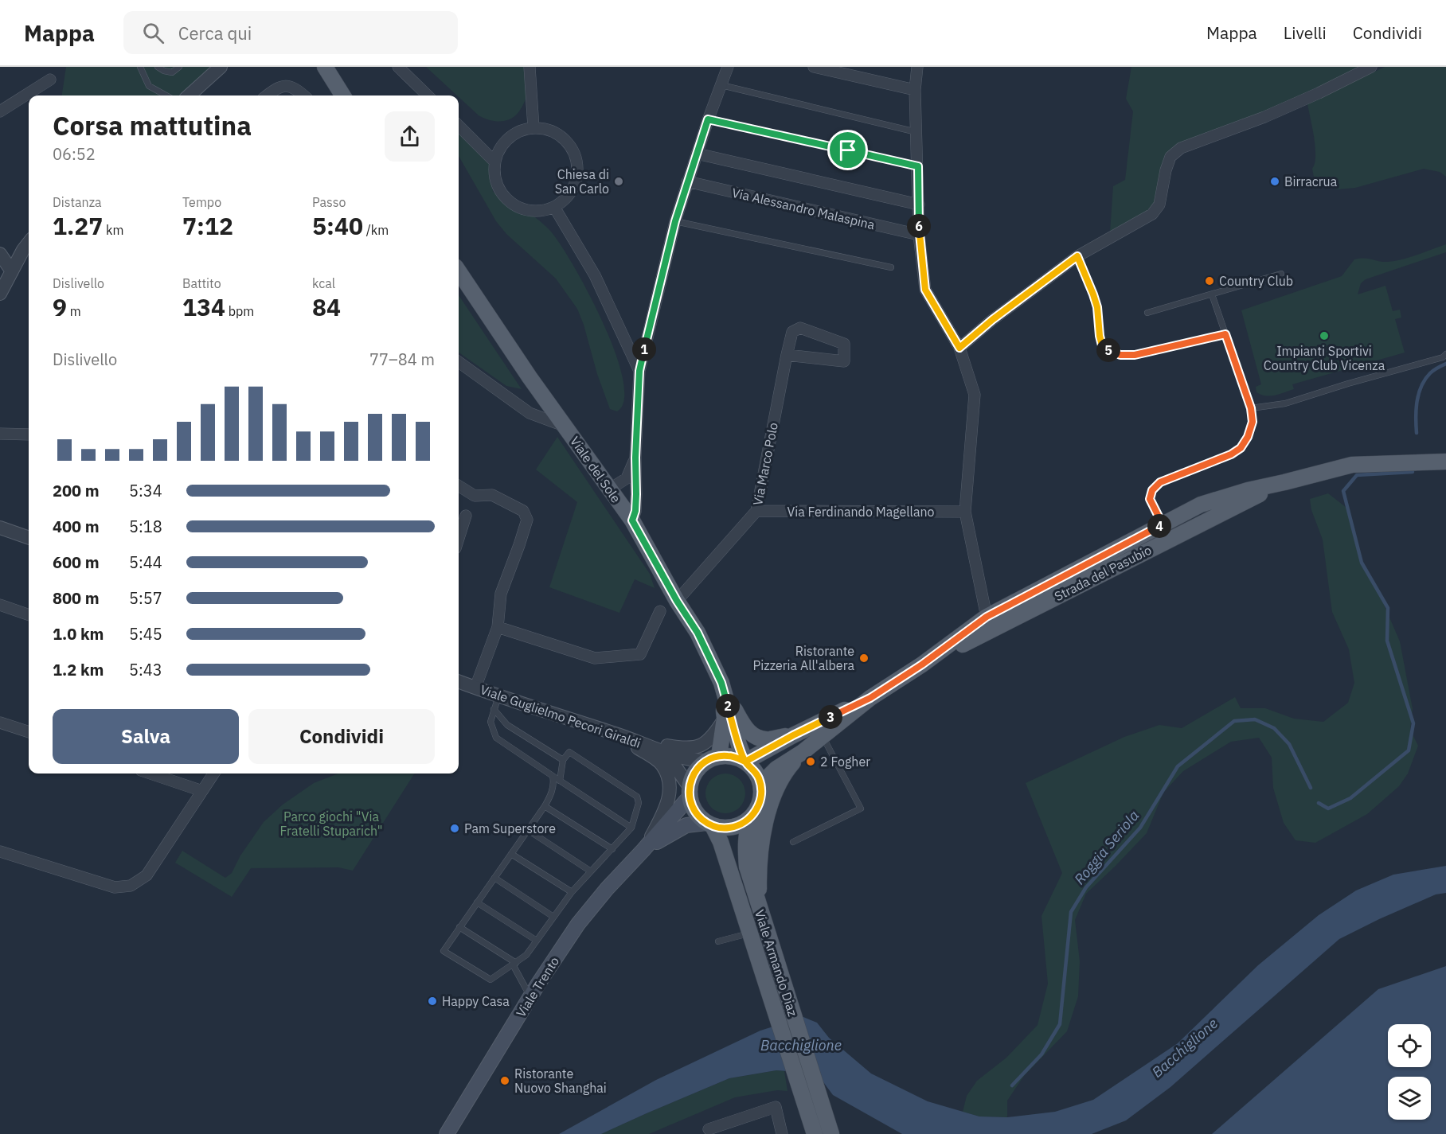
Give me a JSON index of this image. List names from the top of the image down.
{
  "streets": {
    "main road": [
      "Viale del Sole",
      "Strada del Pasubio",
      "Viale Armando Diaz",
      "Viale Trento"
    ],
    "street": [
      "Via Alessandro Malaspina",
      "Via Marco Polo",
      "Via Ferdinando Magellano",
      "Viale Guglielmo Pecori Giraldi"
    ]
  },
  "crossings": [
    ["Via Marco Polo", "Viale del Sole"],
    ["Via Marco Polo", "Via Ferdinando Magellano"],
    ["Viale del Sole", "Strada del Pasubio"],
    ["Viale del Sole", "Viale Guglielmo Pecori Giraldi"],
    ["Viale del Sole", "Viale Armando Diaz"],
    ["Viale del Sole", "Viale Trento"],
    ["Strada del Pasubio", "Viale Guglielmo Pecori Giraldi"],
    ["Strada del Pasubio", "Viale Armando Diaz"],
    ["Strada del Pasubio", "Viale Trento"],
    ["Viale Guglielmo Pecori Giraldi", "Viale Armando Diaz"],
    ["Viale Guglielmo Pecori Giraldi", "Viale Trento"],
    ["Viale Armando Diaz", "Viale Trento"]
  ],
  "water": ["Roggia Seriola", "Bacchiglione"],
  "parks": ["Parco giochi \"Via Fratelli Stuparich\""],
  "places": [
    "Chiesa di San Carlo",
    "Birracrua",
    "Country Club",
    "Impianti Sportivi Country Club Vicenza",
    "Ristorante Pizzeria All'albera",
    "2 Fogher",
    "Pam Superstore",
    "Happy Casa",
    "Ristorante Nuovo Shanghai"
  ],
  "page": {
    "header": "Mappa",
    "search": "Cerca qui",
    "nav": ["Mappa", "Livelli", "Condividi"],
    "heading": ["Corsa mattutina", "06:52"],
    "stats": [
      ["Distanza", "1.27 km"],
      ["Tempo", "7:12"],
      ["Passo", "5:40 /km"],
      ["Dislivello", "9 m"],
      ["Battito", "134 bpm"],
      ["kcal", "84"]
    ],
    "pins": [
      "6",
      "1",
      "5",
      "4",
      "2",
      "3"
    ],
    "chart": ["Dislivello", "77–84 m"],
    "list": [
      {
        "name": "200 m",
        "note": "5:34"
      },
      {
        "name": "400 m",
        "note": "5:18"
      },
      {
        "name": "600 m",
        "note": "5:44"
      },
      {
        "name": "800 m",
        "note": "5:57"
      },
      {
        "name": "1.0 km",
        "note": "5:45"
      },
      {
        "name": "1.2 km",
        "note": "5:43"
      }
    ],
    "buttons": ["Salva", "Condividi"]
  }
}
